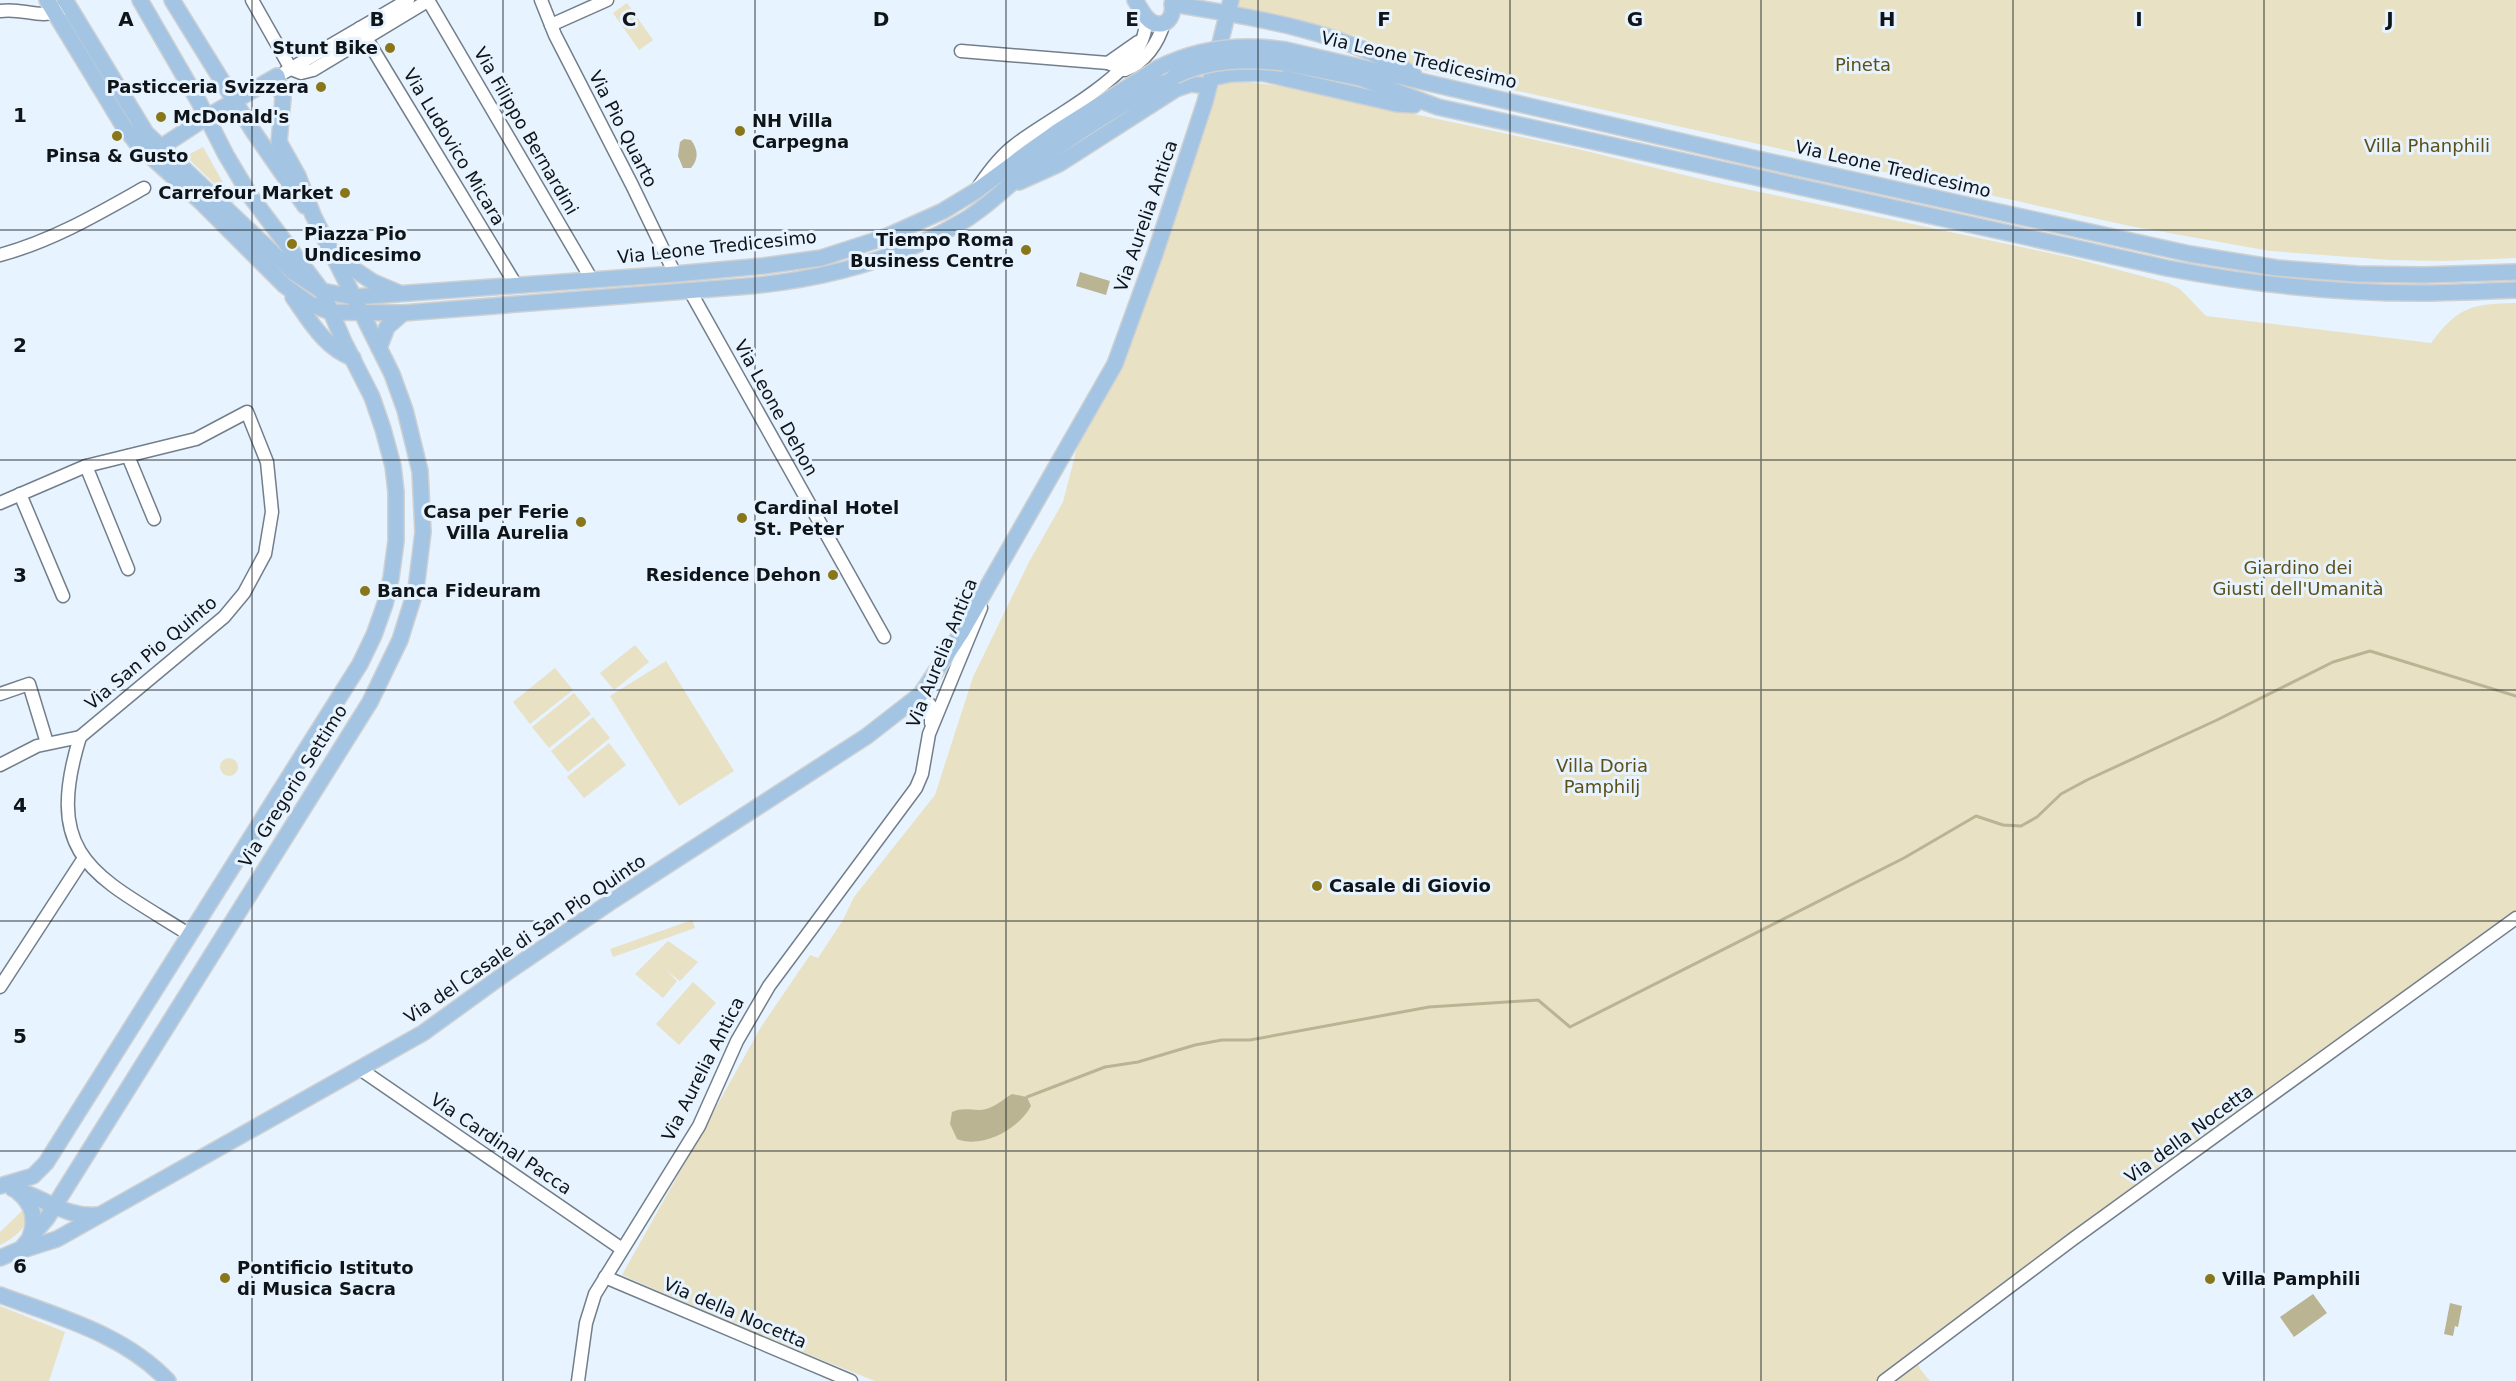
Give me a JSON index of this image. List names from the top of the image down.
{
  "streets": {
    "main road": [
      "Via Leone Tredicesimo",
      "Via Aurelia Antica",
      "Via Gregorio Settimo",
      "Via del Casale di San Pio Quinto"
    ],
    "street": [
      "Via Pio Quarto",
      "Via Filippo Bernardini",
      "Via Ludovico Micara",
      "Via Leone Dehon",
      "Via San Pio Quinto",
      "Via della Nocetta",
      "Via Cardinal Pacca"
    ]
  },
  "crossings": [
    ["Via Leone Tredicesimo", "Via Pio Quarto"],
    ["Via Leone Tredicesimo", "Via Filippo Bernardini"],
    ["Via Leone Tredicesimo", "Via Ludovico Micara"],
    ["Via Leone Tredicesimo", "Via Leone Dehon"],
    ["Via Aurelia Antica", "Via del Casale di San Pio Quinto"],
    ["Via Aurelia Antica", "Via della Nocetta"],
    ["Via Aurelia Antica", "Via Cardinal Pacca"],
    ["Via Gregorio Settimo", "Via del Casale di San Pio Quinto"],
    ["Via del Casale di San Pio Quinto", "Via Cardinal Pacca"]
  ],
  "parks": [
    "Pineta",
    "Villa Phanphili",
    "Giardino dei Giusti dell'Umanità",
    "Villa Doria Pamphilj"
  ],
  "places": [
    "Stunt Bike",
    "Pasticceria Svizzera",
    "McDonald's",
    "NH Villa Carpegna",
    "Pinsa & Gusto",
    "Carrefour Market",
    "Piazza Pio Undicesimo",
    "Tiempo Roma Business Centre",
    "Cardinal Hotel St. Peter",
    "Casa per Ferie Villa Aurelia",
    "Residence Dehon",
    "Banca Fideuram",
    "Casale di Giovio",
    "Pontificio Istituto di Musica Sacra",
    "Villa Pamphili"
  ],
  "grid": {
    "columns": [
      "A",
      "B",
      "C",
      "D",
      "E",
      "F",
      "G",
      "H",
      "I",
      "J"
    ],
    "rows": [
      "1",
      "2",
      "3",
      "4",
      "5",
      "6"
    ]
  }
}
